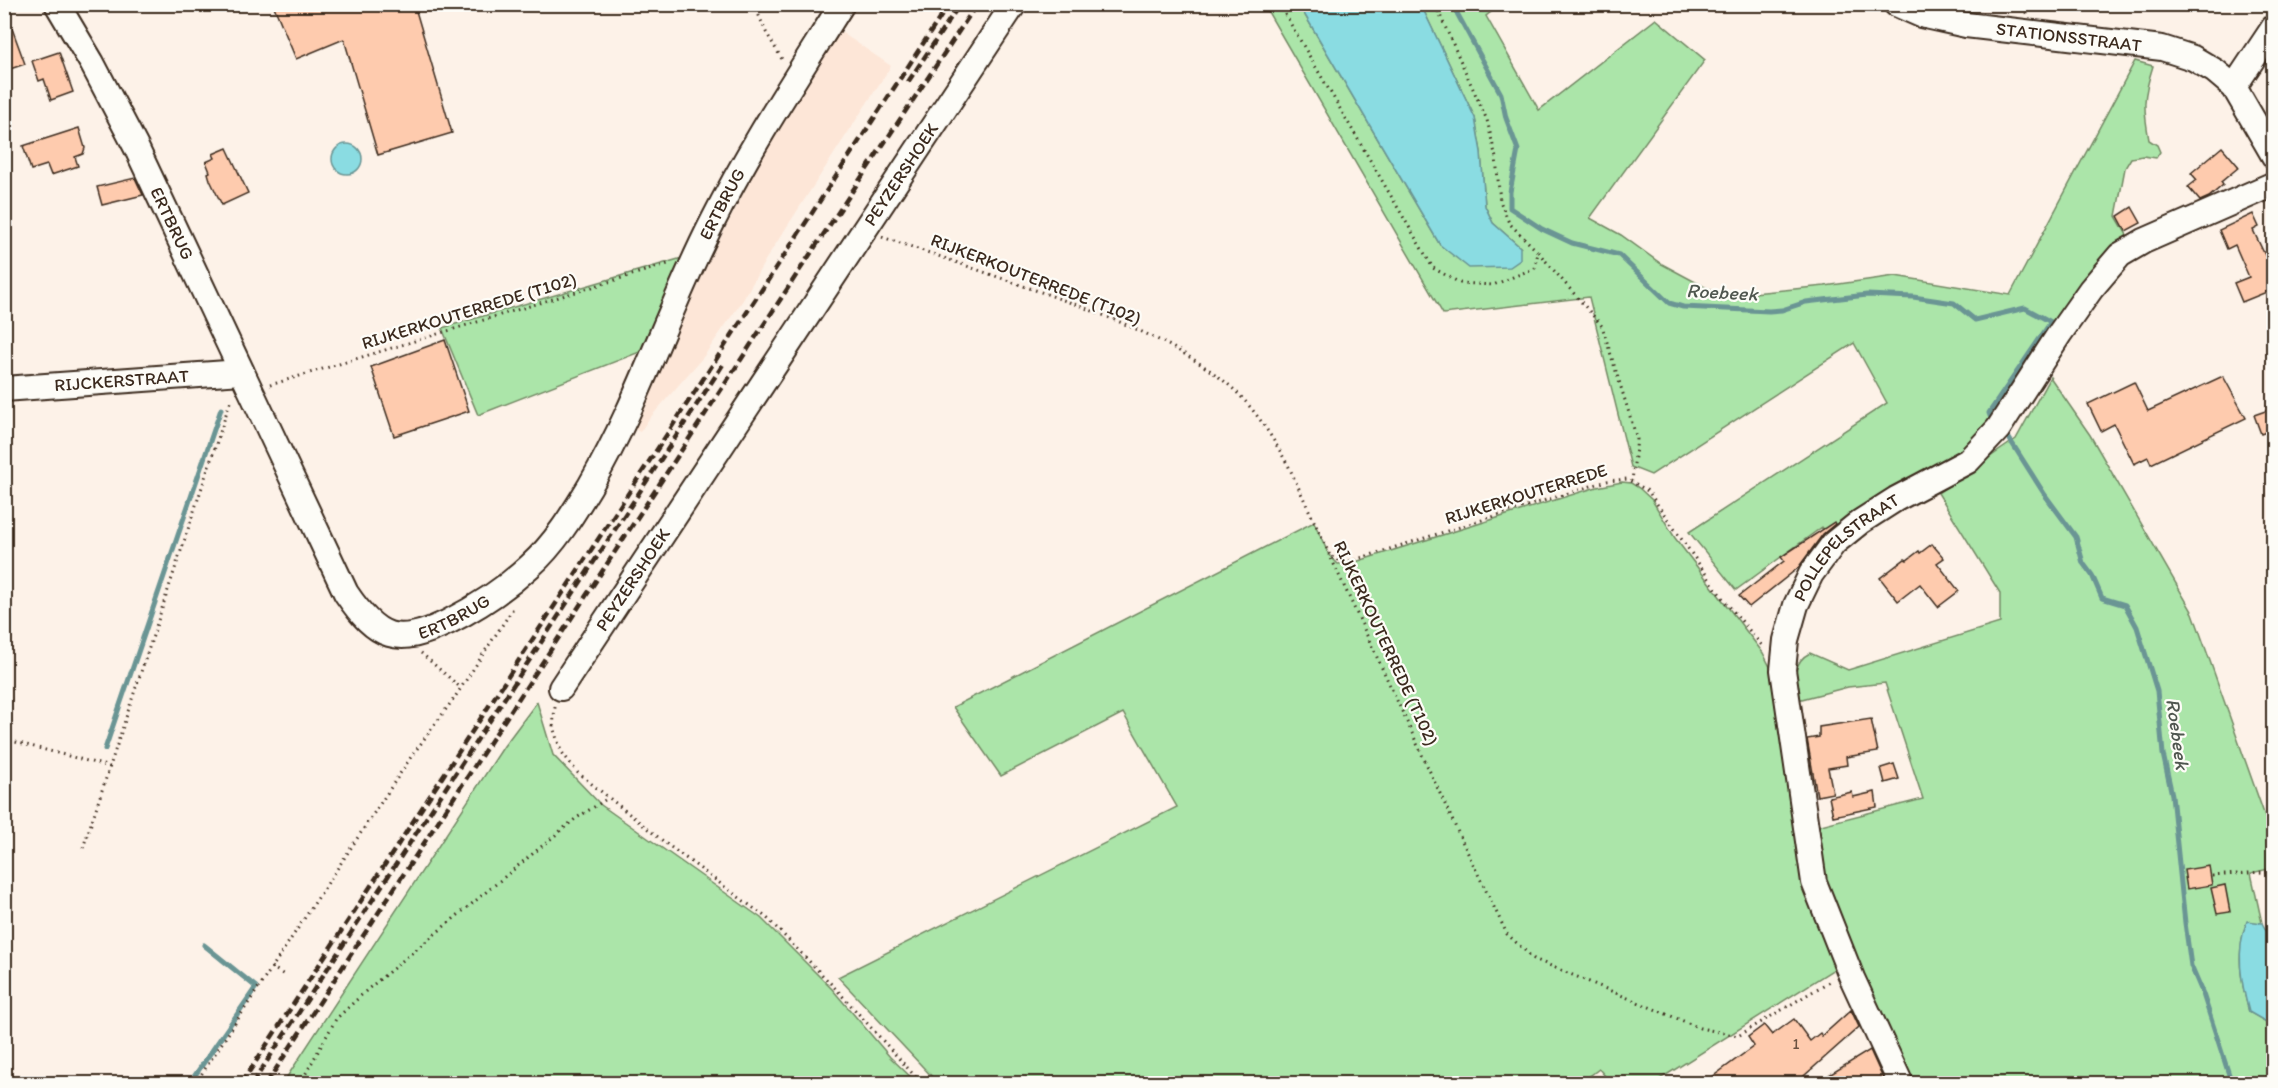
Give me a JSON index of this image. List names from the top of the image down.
{
  "streets": {
    "street": [
      "STATIONSSTRAAT",
      "PEYZERSHOEK",
      "ERTBRUG",
      "RIJCKERSTRAAT",
      "POLLEPELSTRAAT"
    ],
    "path": ["RIJKERKOUTERREDE (T102)", "RIJKERKOUTERREDE"]
  },
  "crossings": [
    ["PEYZERSHOEK", "RIJKERKOUTERREDE (T102)"],
    ["ERTBRUG", "RIJKERKOUTERREDE (T102)"],
    ["ERTBRUG", "RIJCKERSTRAAT"],
    ["RIJKERKOUTERREDE (T102)", "RIJCKERSTRAAT"],
    ["RIJKERKOUTERREDE (T102)", "RIJKERKOUTERREDE"],
    ["RIJKERKOUTERREDE (T102)", "POLLEPELSTRAAT"],
    ["RIJKERKOUTERREDE", "POLLEPELSTRAAT"]
  ],
  "water": ["Roebeek"],
  "house_numbers": ["1"]
}
